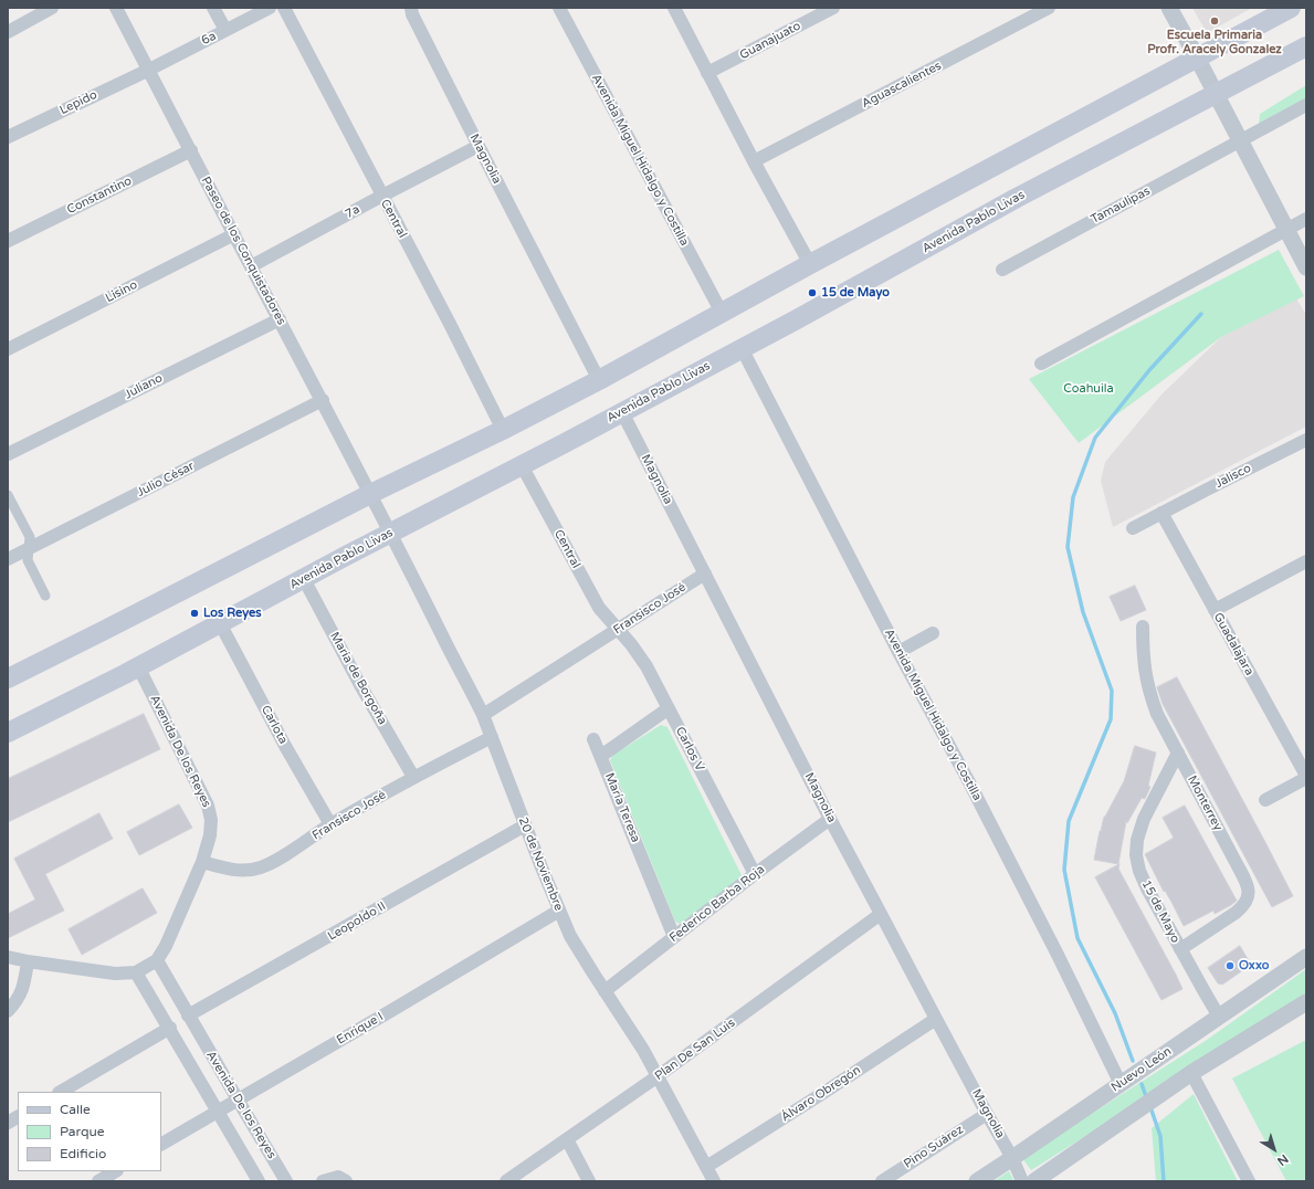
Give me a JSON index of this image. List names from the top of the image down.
{
  "streets": {
    "main road": ["Avenida Pablo Livas"],
    "street": [
      "6a",
      "Guanajuato",
      "Aguascalientes",
      "Lepido",
      "Magnolia",
      "Avenida Miguel Hidalgo y Costilla",
      "Constantino",
      "Tamaulipas",
      "7a",
      "Central",
      "Paseo de los Conquistadores",
      "Lisino",
      "Juliano",
      "Jalisco",
      "Julio César",
      "Fransisco José",
      "Guadalajara",
      "María de Borgoña",
      "Carlota",
      "Carlos V",
      "Avenida De los Reyes",
      "Monterrey",
      "María Teresa",
      "20 de Noviembre",
      "Federico Barba Roja",
      "15 de Mayo",
      "Leopoldo II",
      "Enrique I",
      "Plan De San Luis",
      "Nuevo León",
      "Álvaro Obregón",
      "Pino Suárez"
    ]
  },
  "crossings": [
    ["6a", "Lepido"],
    ["6a", "Paseo de los Conquistadores"],
    ["Lepido", "Paseo de los Conquistadores"],
    ["Magnolia", "7a"],
    ["Magnolia", "Avenida Pablo Livas"],
    ["Magnolia", "Fransisco José"],
    ["Magnolia", "Federico Barba Roja"],
    ["Magnolia", "Plan De San Luis"],
    ["Magnolia", "Nuevo León"],
    ["Magnolia", "Álvaro Obregón"],
    ["Magnolia", "Pino Suárez"],
    ["Avenida Miguel Hidalgo y Costilla", "Avenida Pablo Livas"],
    ["Avenida Miguel Hidalgo y Costilla", "Nuevo León"],
    ["Constantino", "Paseo de los Conquistadores"],
    ["7a", "Central"],
    ["7a", "Paseo de los Conquistadores"],
    ["Central", "Avenida Pablo Livas"],
    ["Central", "Fransisco José"],
    ["Central", "Carlos V"],
    ["Avenida Pablo Livas", "Paseo de los Conquistadores"],
    ["Avenida Pablo Livas", "María de Borgoña"],
    ["Avenida Pablo Livas", "Carlota"],
    ["Avenida Pablo Livas", "Avenida De los Reyes"],
    ["Avenida Pablo Livas", "20 de Noviembre"],
    ["Paseo de los Conquistadores", "Lisino"],
    ["Paseo de los Conquistadores", "Juliano"],
    ["Paseo de los Conquistadores", "Julio César"],
    ["Paseo de los Conquistadores", "20 de Noviembre"],
    ["Jalisco", "Guadalajara"],
    ["Fransisco José", "María de Borgoña"],
    ["Fransisco José", "Carlota"],
    ["Fransisco José", "Carlos V"],
    ["Fransisco José", "Avenida De los Reyes"],
    ["Fransisco José", "20 de Noviembre"],
    ["Carlos V", "Federico Barba Roja"],
    ["Avenida De los Reyes", "Leopoldo II"],
    ["Avenida De los Reyes", "Enrique I"],
    ["Monterrey", "15 de Mayo"],
    ["María Teresa", "Federico Barba Roja"],
    ["20 de Noviembre", "Federico Barba Roja"],
    ["20 de Noviembre", "Leopoldo II"],
    ["20 de Noviembre", "Enrique I"],
    ["20 de Noviembre", "Plan De San Luis"],
    ["20 de Noviembre", "Álvaro Obregón"],
    ["15 de Mayo", "Nuevo León"]
  ],
  "parks": ["Coahuila"],
  "places": [
    "Escuela Primaria Profr. Aracely Gonzalez",
    "15 de Mayo",
    "Los Reyes",
    "Oxxo"
  ],
  "legend": ["Calle", "Parque", "Edificio"],
  "north": "bottom right"
}
